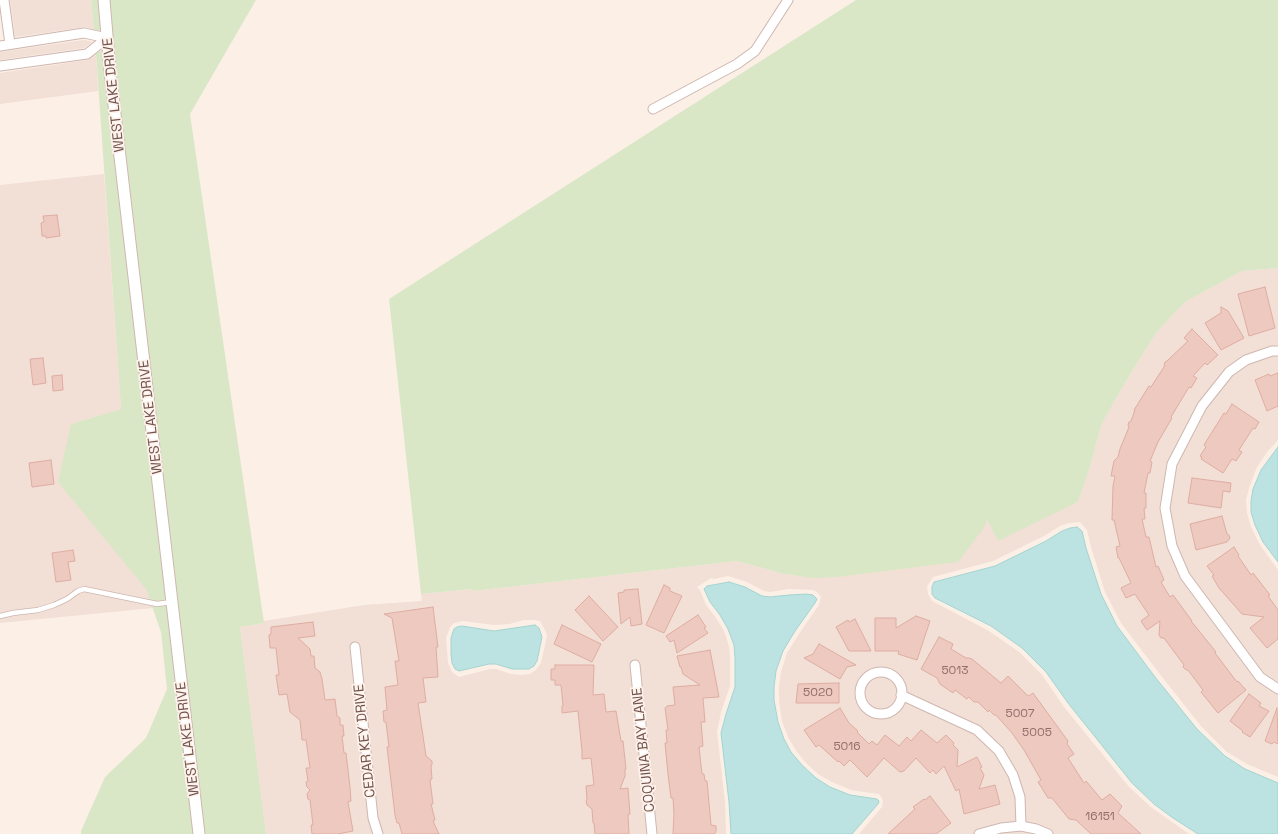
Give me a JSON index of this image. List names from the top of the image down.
{
  "streets": {
    "street": ["WEST LAKE DRIVE", "CEDAR KEY DRIVE", "COQUINA BAY LANE"]
  },
  "house_numbers": [
    "5013",
    "5020",
    "5007",
    "5005",
    "5016",
    "16151"
  ]
}
